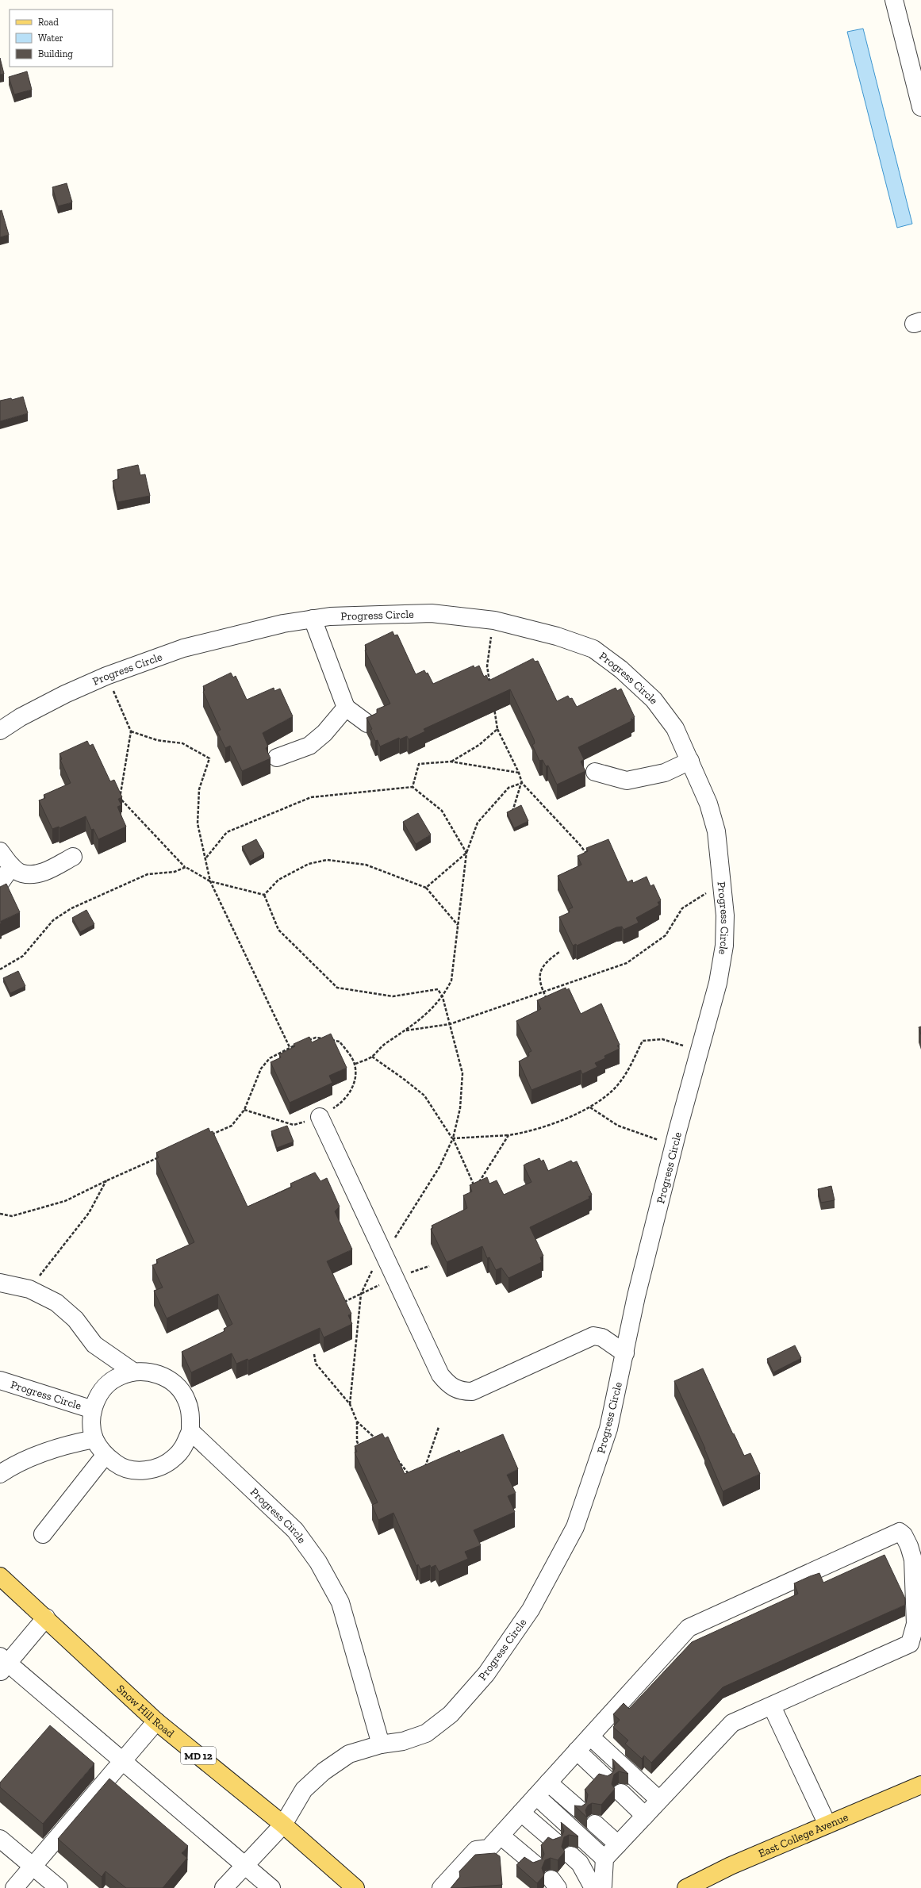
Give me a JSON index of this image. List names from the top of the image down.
{
  "streets": {
    "main road": ["Snow Hill Road", "MD 12", "East College Avenue"],
    "street": ["Progress Circle"]
  },
  "crossings": [
    ["Progress Circle", "Snow Hill Road"]
  ],
  "legend": ["Road", "Water", "Building"]
}
